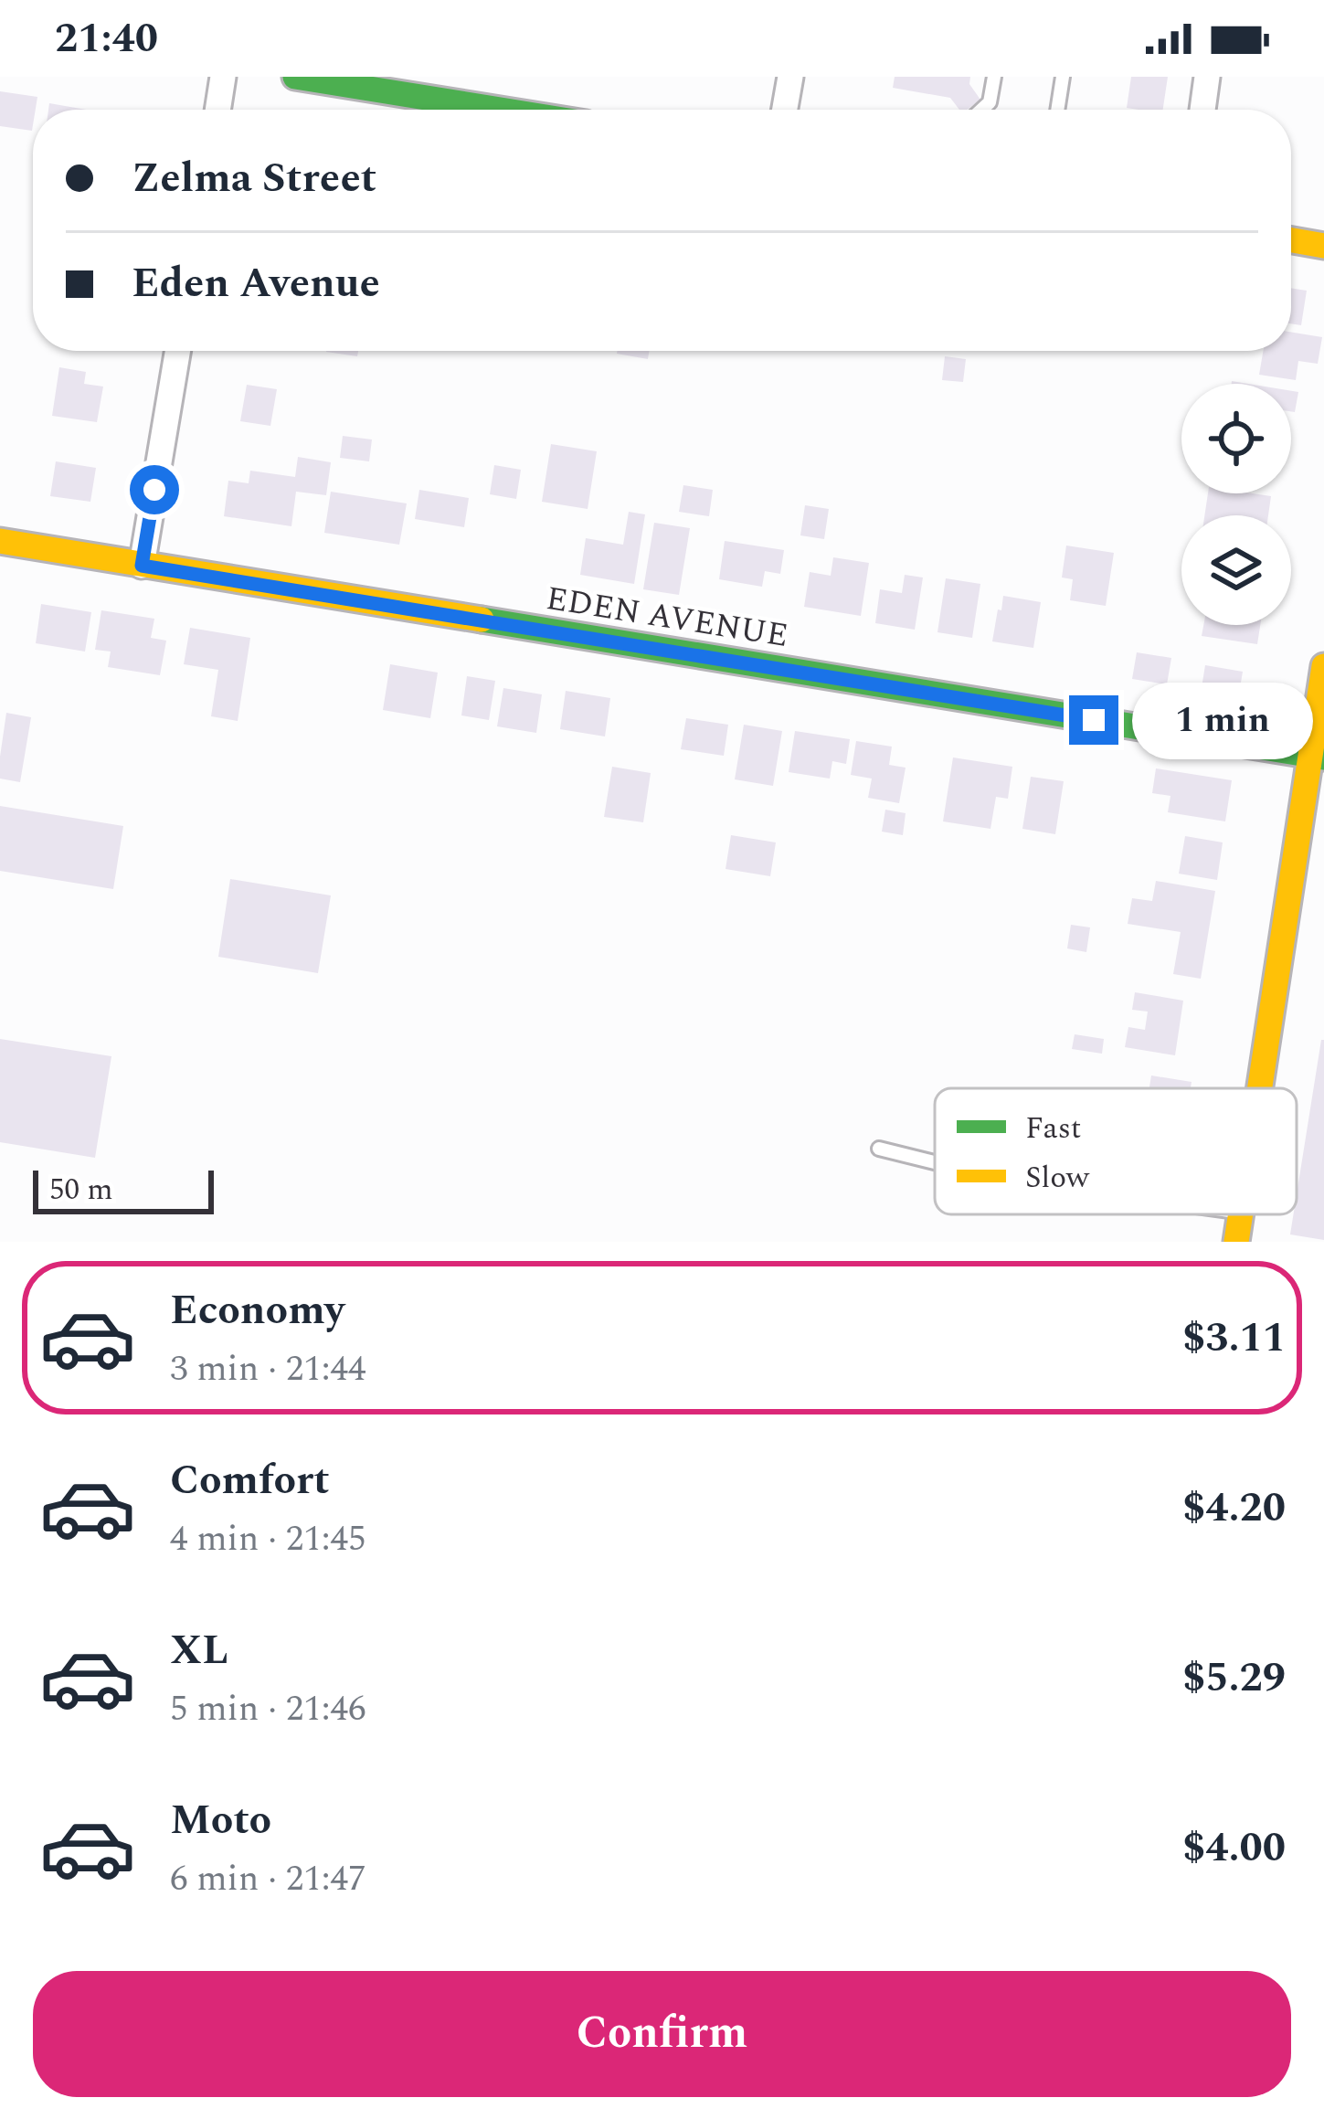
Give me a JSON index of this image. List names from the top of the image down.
{
  "streets": {
    "street": ["EDEN AVENUE"]
  },
  "legend": ["Fast", "Slow"],
  "scale_bar": "50 m",
  "page": {
    "status": "21:40",
    "banner": ["Zelma Street", "Eden Avenue"],
    "bubble": "1 min",
    "scale": "50 m",
    "list": [
      {
        "name": "Economy",
        "note": "3 min · 21:44",
        "value": "$3.11"
      },
      {
        "name": "Comfort",
        "note": "4 min · 21:45",
        "value": "$4.20"
      },
      {
        "name": "XL",
        "note": "5 min · 21:46",
        "value": "$5.29"
      },
      {
        "name": "Moto",
        "note": "6 min · 21:47",
        "value": "$4.00"
      }
    ],
    "buttons": "Confirm"
  }
}
